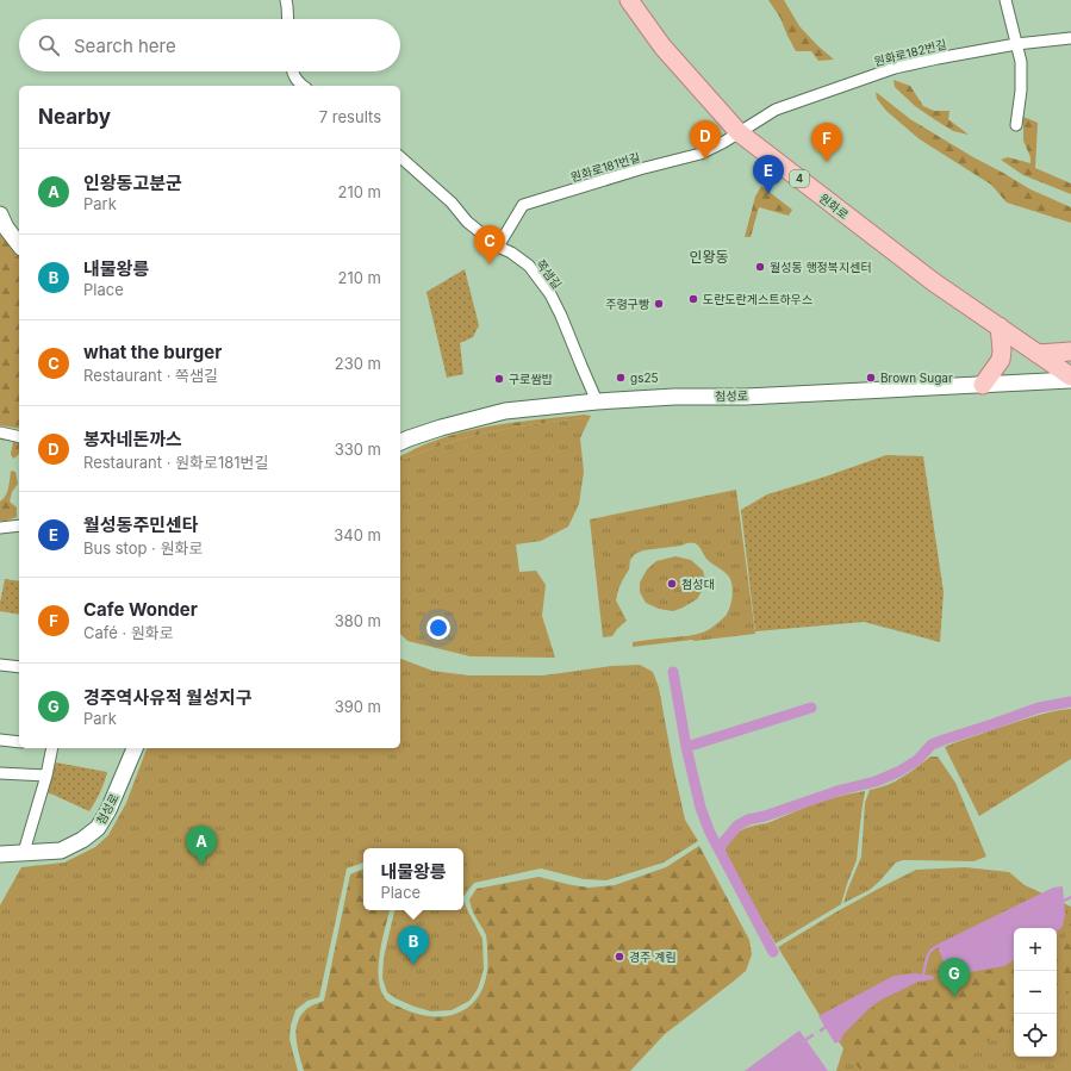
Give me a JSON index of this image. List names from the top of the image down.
{
  "streets": {
    "main road": ["4", "원화로"],
    "street": [
      "원화로182번길",
      "원화로181번길",
      "쪽샘길",
      "첨성로"
    ]
  },
  "crossings": [
    ["원화로182번길", "원화로181번길"],
    ["원화로182번길", "원화로"],
    ["원화로181번길", "원화로"],
    ["원화로181번길", "쪽샘길"],
    ["쪽샘길", "첨성로"]
  ],
  "districts": ["인왕동"],
  "places": [
    "월성동 행정복지센터",
    "도란도란게스트하우스",
    "주령구빵",
    "gs25",
    "Brown Sugar",
    "구로쌈밥",
    "첨성대",
    "경주 계림"
  ],
  "page": {
    "search": "Search here",
    "heading": ["Nearby", "7 results"],
    "pins": [
      "D",
      "F",
      "E",
      "C",
      "A",
      "B",
      "G"
    ],
    "list": [
      {
        "mark": "A",
        "name": "인왕동고분군",
        "note": "Park",
        "value": "210 m"
      },
      {
        "mark": "B",
        "name": "내물왕릉",
        "note": "Place",
        "value": "210 m"
      },
      {
        "mark": "C",
        "name": "what the burger",
        "note": "Restaurant · 쪽샘길",
        "value": "230 m"
      },
      {
        "mark": "D",
        "name": "봉자네돈까스",
        "note": "Restaurant · 원화로181번길",
        "value": "330 m"
      },
      {
        "mark": "E",
        "name": "월성동주민센타",
        "note": "Bus stop · 원화로",
        "value": "340 m"
      },
      {
        "mark": "F",
        "name": "Cafe Wonder",
        "note": "Café · 원화로",
        "value": "380 m"
      },
      {
        "mark": "G",
        "name": "경주역사유적 월성지구",
        "note": "Park",
        "value": "390 m"
      }
    ],
    "popup": ["내물왕릉", "Place"],
    "map_buttons": ["+", "−"]
  }
}
